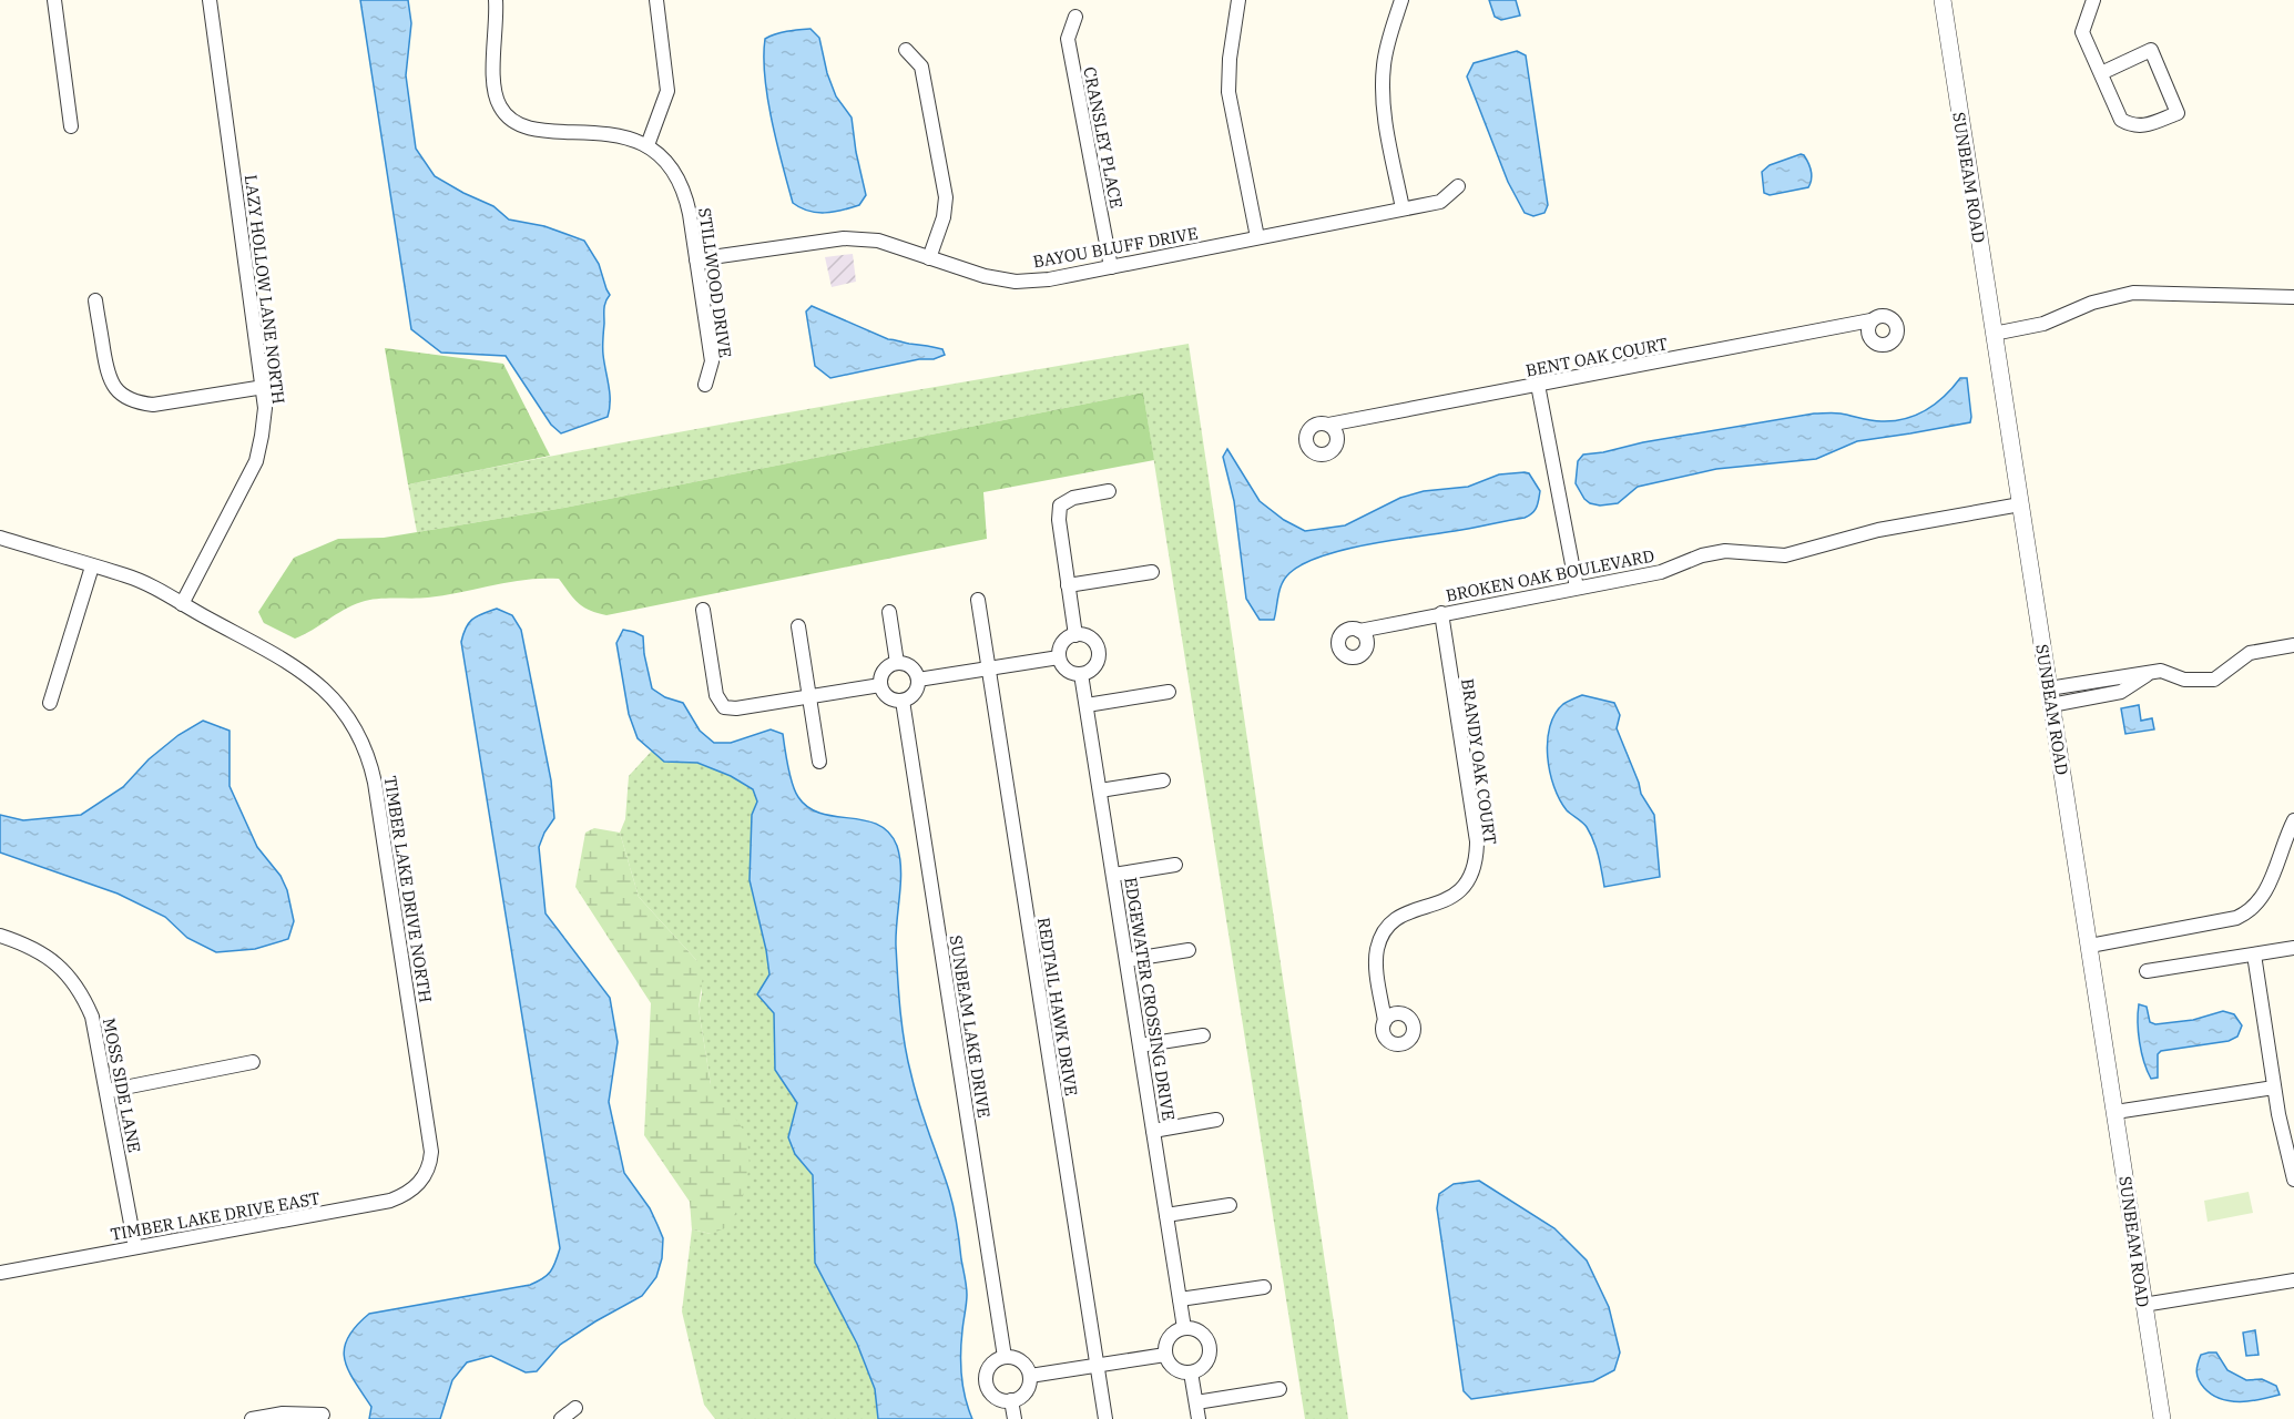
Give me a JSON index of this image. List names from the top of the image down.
{
  "streets": {
    "street": [
      "CRANSLEY PLACE",
      "SUNBEAM ROAD",
      "BAYOU BLUFF DRIVE",
      "STILLWOOD DRIVE",
      "LAZY HOLLOW LANE NORTH",
      "BENT OAK COURT",
      "BROKEN OAK BOULEVARD",
      "BRANDY OAK COURT",
      "TIMBER LAKE DRIVE NORTH",
      "EDGEWATER CROSSING DRIVE",
      "REDTAIL HAWK DRIVE",
      "SUNBEAM LAKE DRIVE",
      "MOSS SIDE LANE",
      "TIMBER LAKE DRIVE EAST"
    ]
  },
  "crossings": [
    ["CRANSLEY PLACE", "BAYOU BLUFF DRIVE"],
    ["SUNBEAM ROAD", "BROKEN OAK BOULEVARD"],
    ["BAYOU BLUFF DRIVE", "STILLWOOD DRIVE"],
    ["LAZY HOLLOW LANE NORTH", "TIMBER LAKE DRIVE NORTH"],
    ["BROKEN OAK BOULEVARD", "BRANDY OAK COURT"],
    ["TIMBER LAKE DRIVE NORTH", "TIMBER LAKE DRIVE EAST"],
    ["MOSS SIDE LANE", "TIMBER LAKE DRIVE EAST"]
  ]
}
